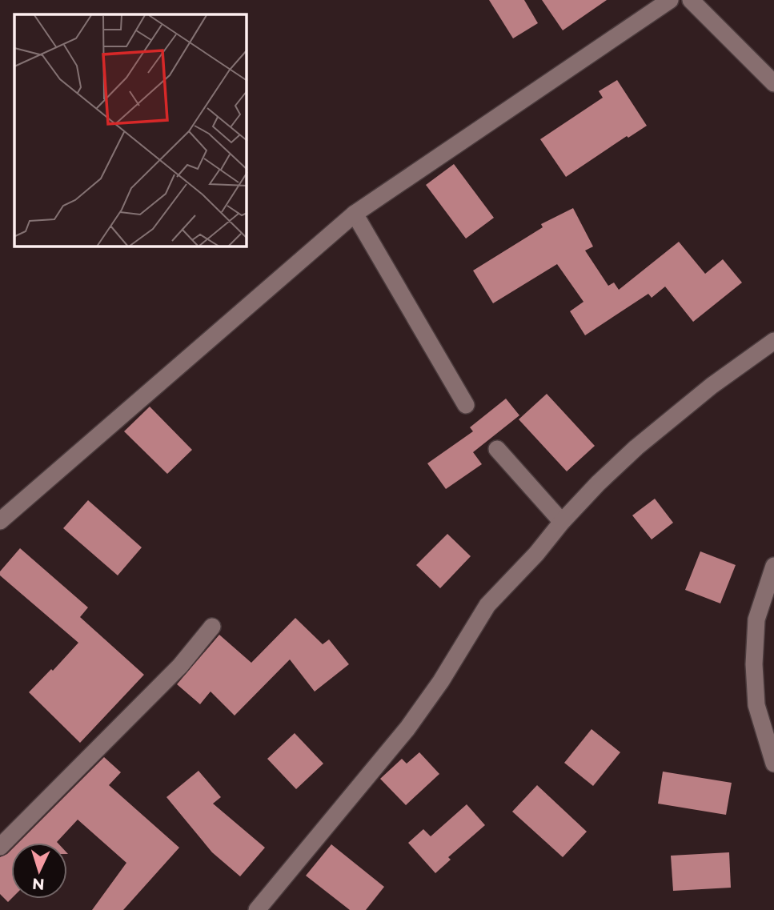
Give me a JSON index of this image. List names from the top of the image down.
{
  "north": "bottom"
}
